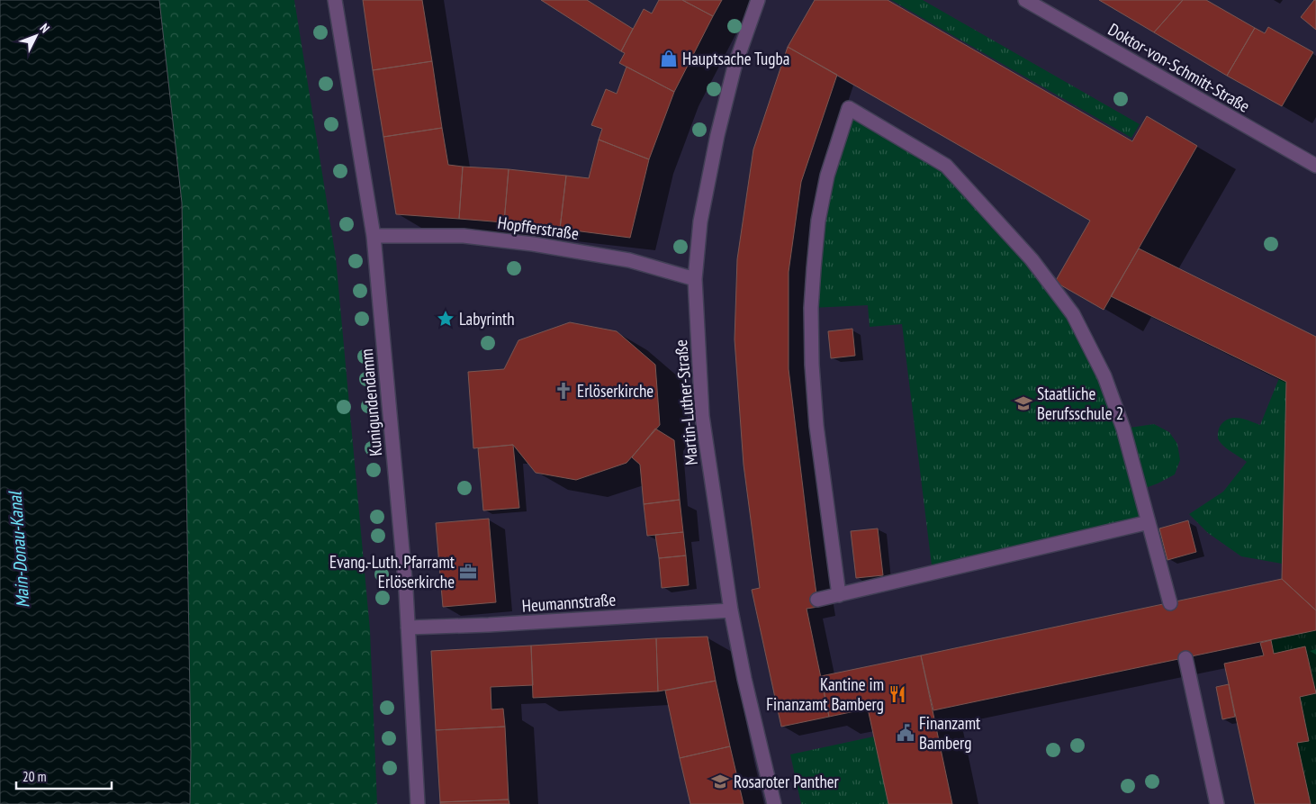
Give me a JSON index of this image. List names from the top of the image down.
{
  "streets": {
    "street": [
      "Doktor-von-Schmitt-Straße",
      "Hopfferstraße",
      "Kunigundendamm",
      "Martin-Luther-Straße",
      "Heumannstraße"
    ]
  },
  "crossings": [
    ["Hopfferstraße", "Kunigundendamm"],
    ["Hopfferstraße", "Martin-Luther-Straße"],
    ["Kunigundendamm", "Heumannstraße"],
    ["Martin-Luther-Straße", "Heumannstraße"]
  ],
  "water": ["Main-Donau-Kanal"],
  "places": {
    "shop": ["Hauptsache Tugba"],
    "place": ["Labyrinth"],
    "church": ["Erlöserkirche"],
    "school or university": ["Staatliche Berufsschule 2", "Rosaroter Panther"],
    "office": ["Evang.-Luth. Pfarramt Erlöserkirche"],
    "restaurant": ["Kantine im Finanzamt Bamberg"],
    "public building": ["Finanzamt Bamberg"]
  },
  "scale_bar": "20 m",
  "north": "top right"
}
